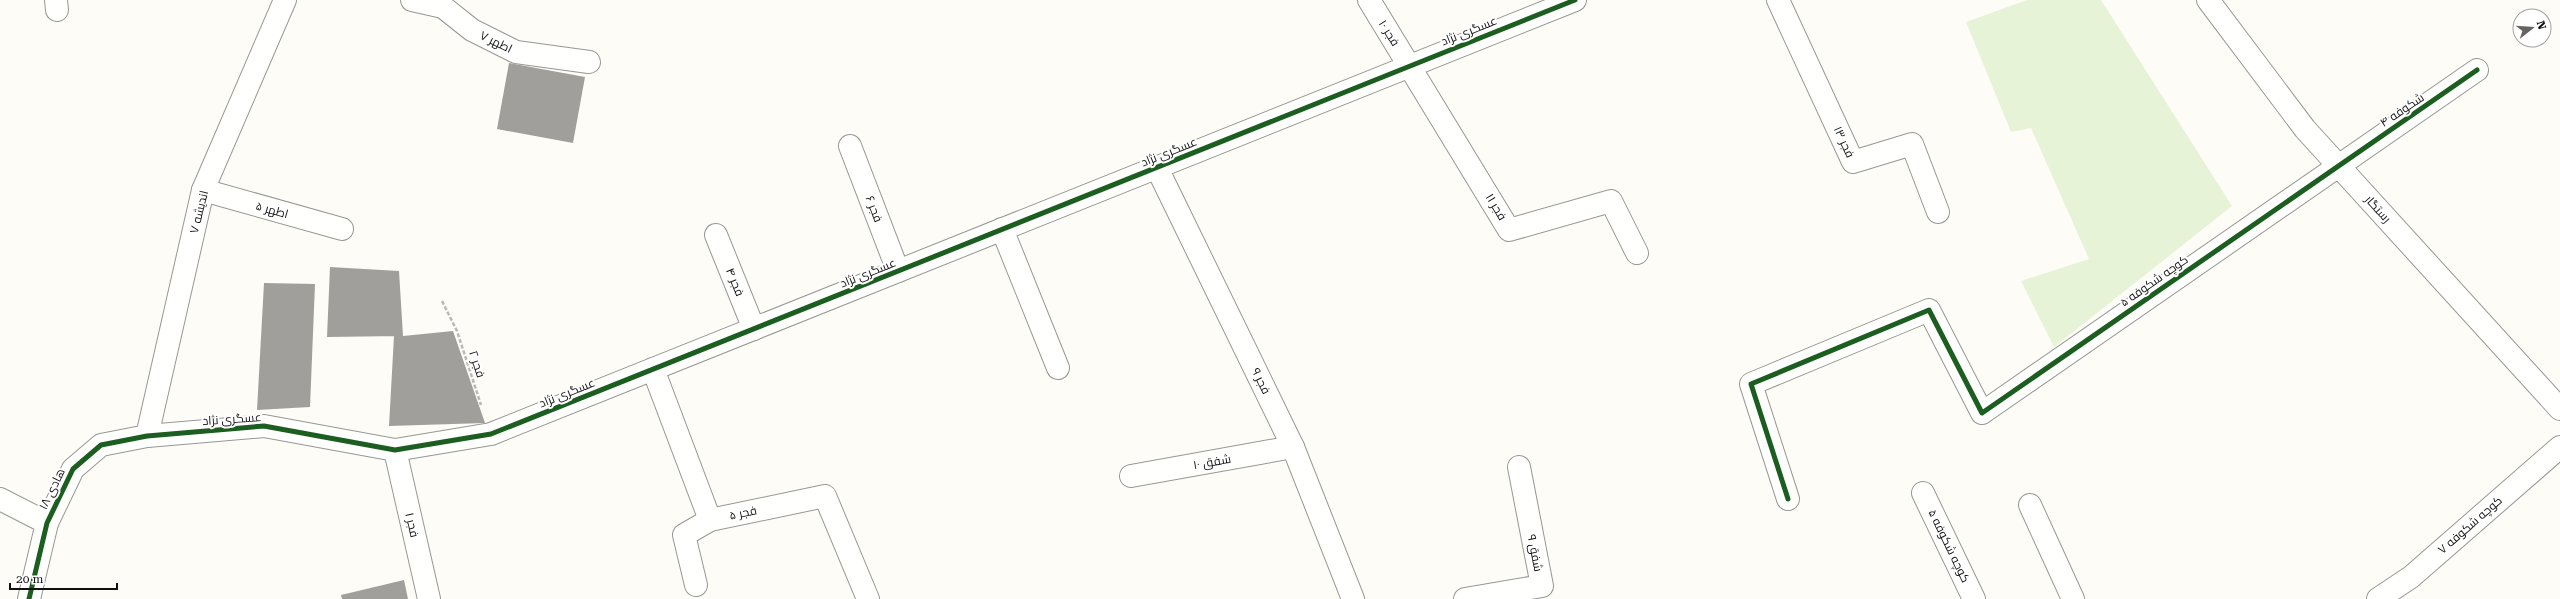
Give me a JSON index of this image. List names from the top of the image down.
{
  "streets": {
    "street": [
      "عسگری نژاد",
      "فجر ۱۰",
      "اطهر ۷",
      "شکوفه ۴",
      "فجر ۱۳",
      "فجر ۱۱",
      "فجر ۶",
      "رستگار",
      "اطهر ۵",
      "اندیشه ۷",
      "کوچه شکوفه ۵",
      "فجر ۴",
      "فجر ۹",
      "شفق ۱۰",
      "هادی ۱۸",
      "فجر ۵",
      "فجر ۱",
      "کوچه شکوفه ۷",
      "شفق ۹"
    ],
    "path": ["فجر ۲"]
  },
  "crossings": [
    ["عسگری نژاد", "فجر ۱۰"],
    ["عسگری نژاد", "فجر ۱۱"],
    ["عسگری نژاد", "فجر ۶"],
    ["عسگری نژاد", "اندیشه ۷"],
    ["عسگری نژاد", "فجر ۴"],
    ["عسگری نژاد", "فجر ۲"],
    ["عسگری نژاد", "فجر ۹"],
    ["عسگری نژاد", "هادی ۱۸"],
    ["عسگری نژاد", "فجر ۱"],
    ["فجر ۱۰", "فجر ۱۱"],
    ["شکوفه ۴", "رستگار"],
    ["شکوفه ۴", "کوچه شکوفه ۵"],
    ["رستگار", "کوچه شکوفه ۵"],
    ["اطهر ۵", "اندیشه ۷"],
    ["اندیشه ۷", "هادی ۱۸"],
    ["فجر ۹", "شفق ۱۰"]
  ],
  "scale_bar": "20 m",
  "north": "right"
}
